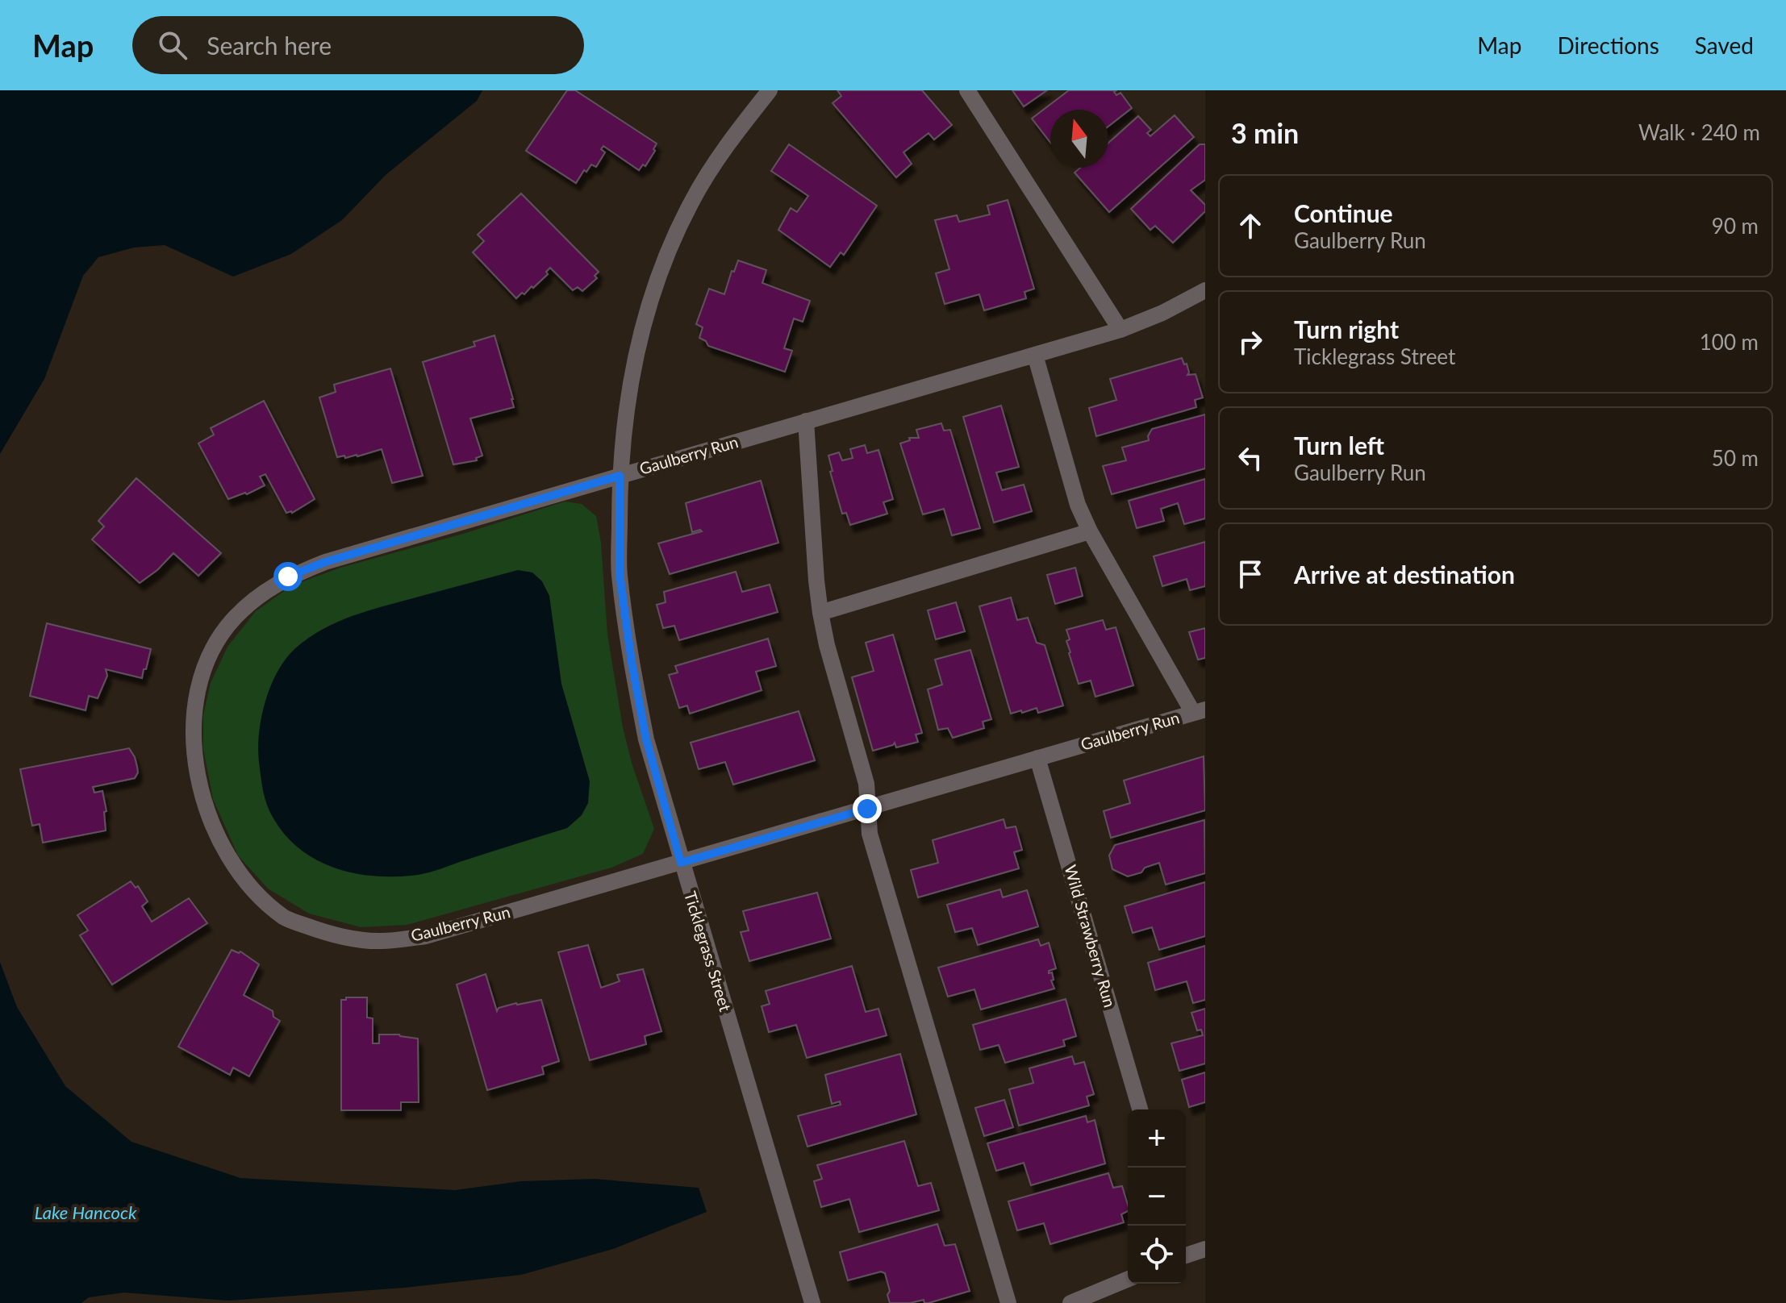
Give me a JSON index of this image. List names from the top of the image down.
{
  "streets": {
    "street": ["Gaulberry Run", "Wild Strawberry Run", "Ticklegrass Street"]
  },
  "crossings": [
    ["Gaulberry Run", "Wild Strawberry Run"],
    ["Gaulberry Run", "Ticklegrass Street"]
  ],
  "water": ["Lake Hancock"],
  "north": "top",
  "page": {
    "header": "Map",
    "search": "Search here",
    "nav": ["Map", "Directions", "Saved"],
    "heading": ["3 min", "Walk · 240 m"],
    "list": [
      ["Continue", "Gaulberry Run", "90 m"],
      ["Turn right", "Ticklegrass Street", "100 m"],
      ["Turn left", "Gaulberry Run", "50 m"],
      "Arrive at destination"
    ],
    "map_buttons": ["+", "−"]
  }
}
